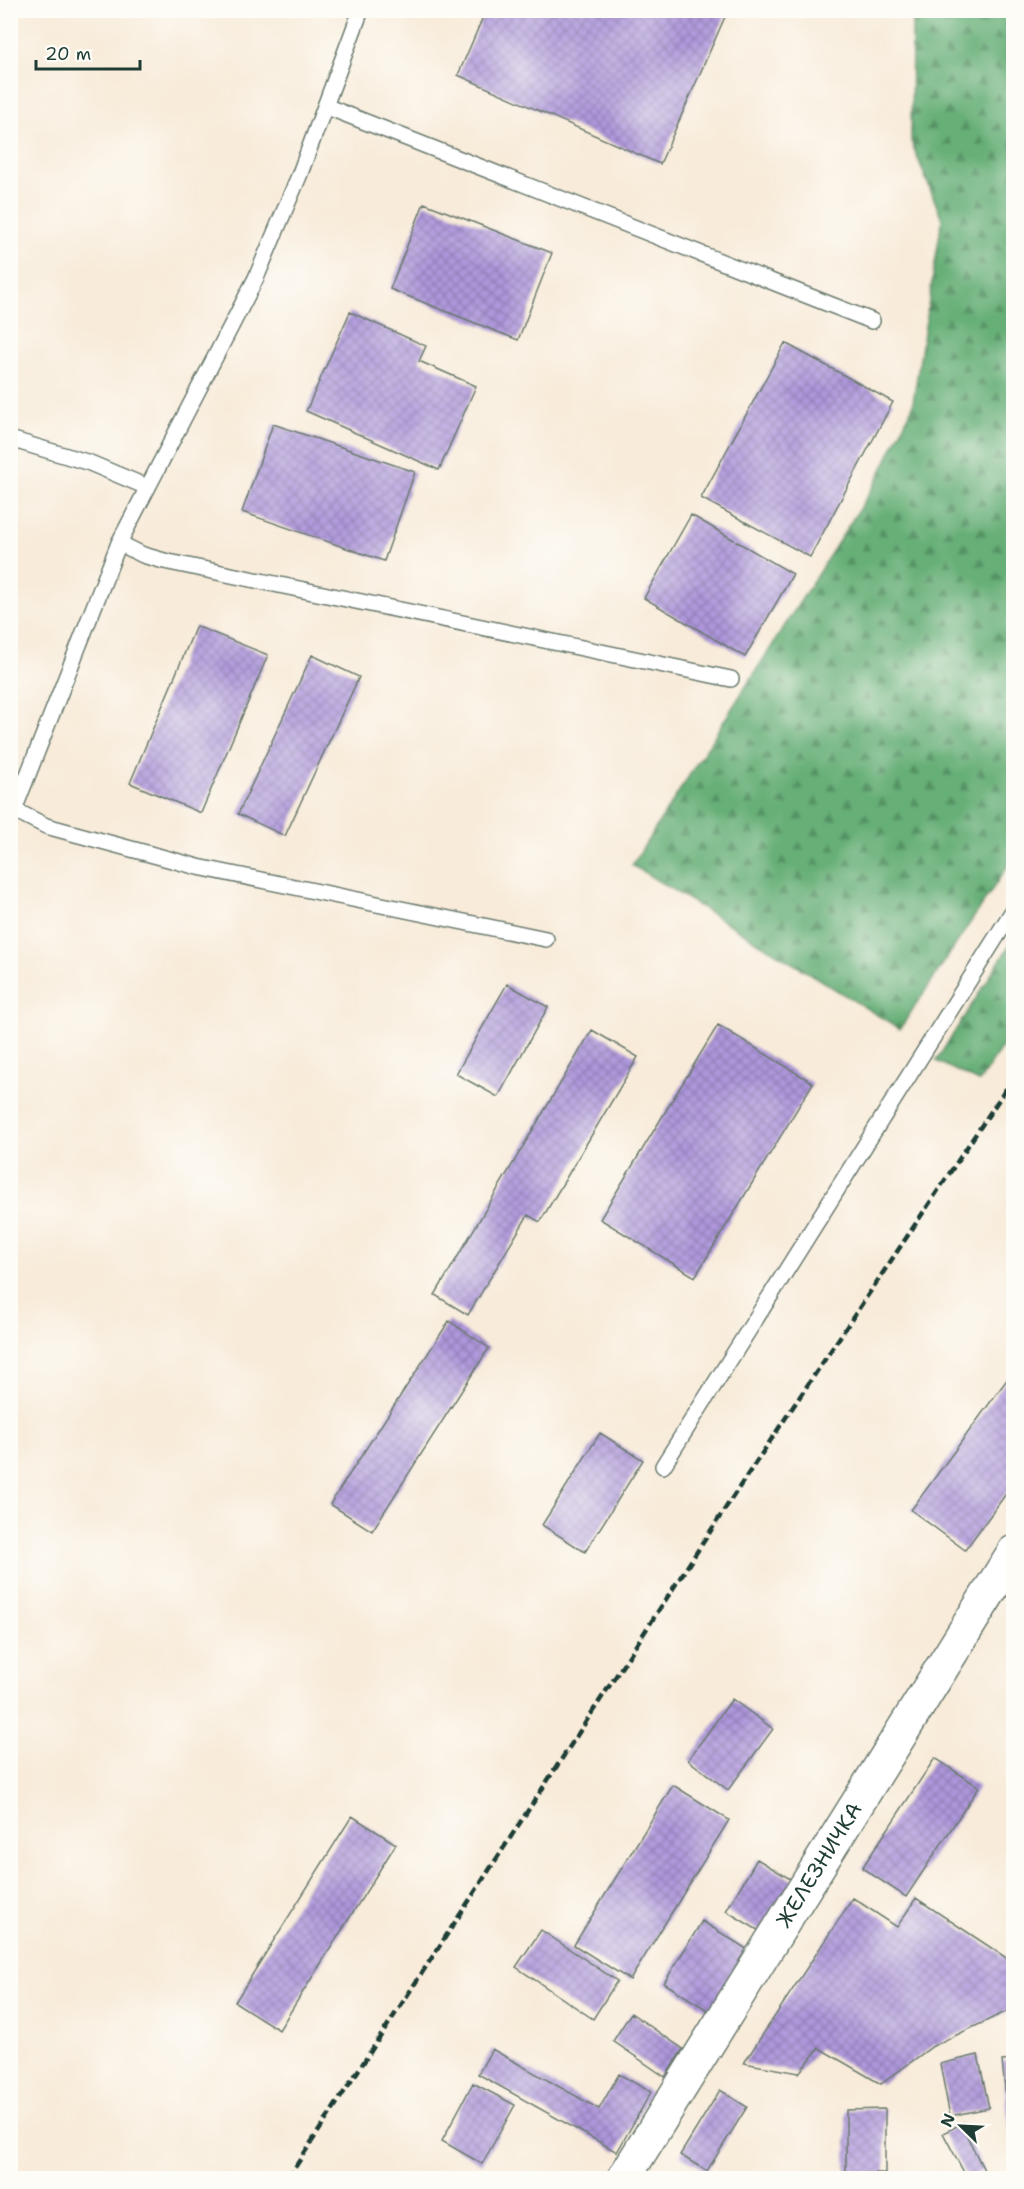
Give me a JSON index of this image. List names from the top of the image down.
{
  "streets": {
    "street": ["ЖЕЛЕЗНИЧКА"]
  },
  "scale_bar": "20 m",
  "north": "top left"
}
